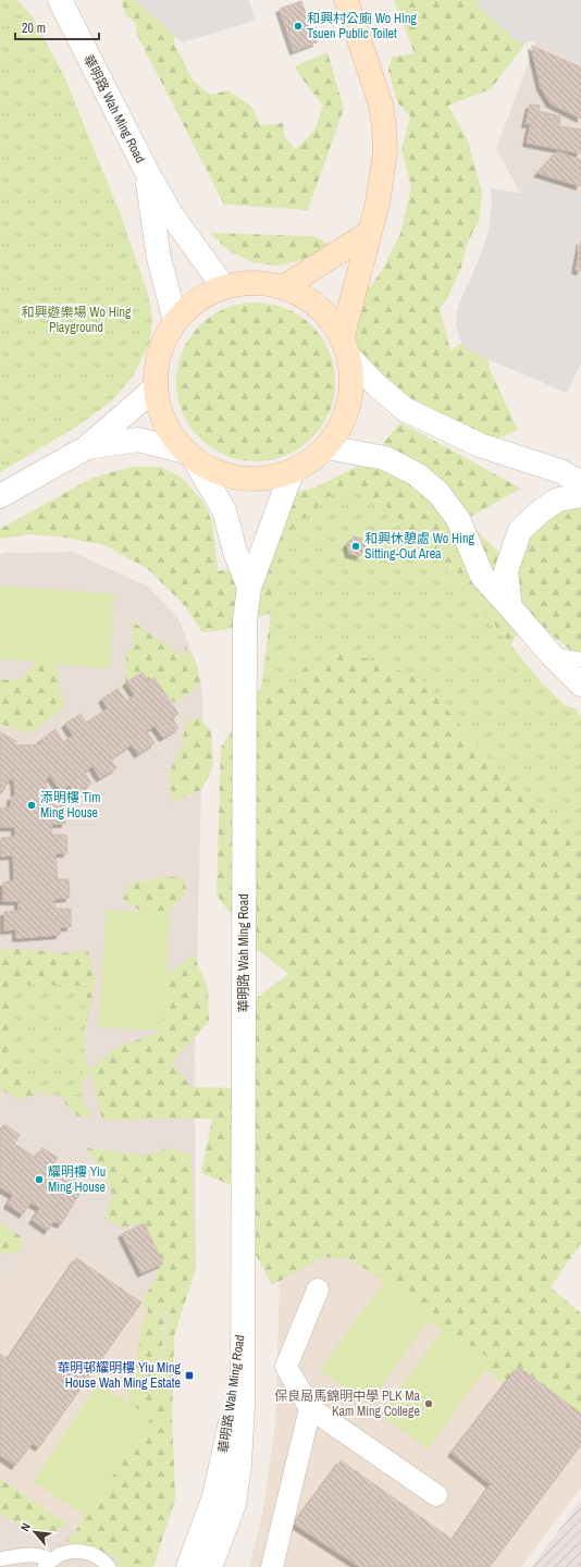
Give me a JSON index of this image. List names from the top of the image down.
{
  "streets": {
    "street": ["華明路 Wah Ming Road"]
  },
  "parks": ["和興遊樂場 Wo Hing Playground"],
  "places": {
    "other": [
      "和興村公廁 Wo Hing Tsuen Public Toilet",
      "和興休憩處 Wo Hing Sitting-Out Area",
      "添明樓 Tim Ming House",
      "耀明樓 Yiu Ming House",
      "保良局馬錦明中學 PLK Ma Kam Ming College"
    ],
    "transit": ["華明邨耀明樓 Yiu Ming House Wah Ming Estate"]
  },
  "scale_bar": "20 m",
  "north": "top left"
}
